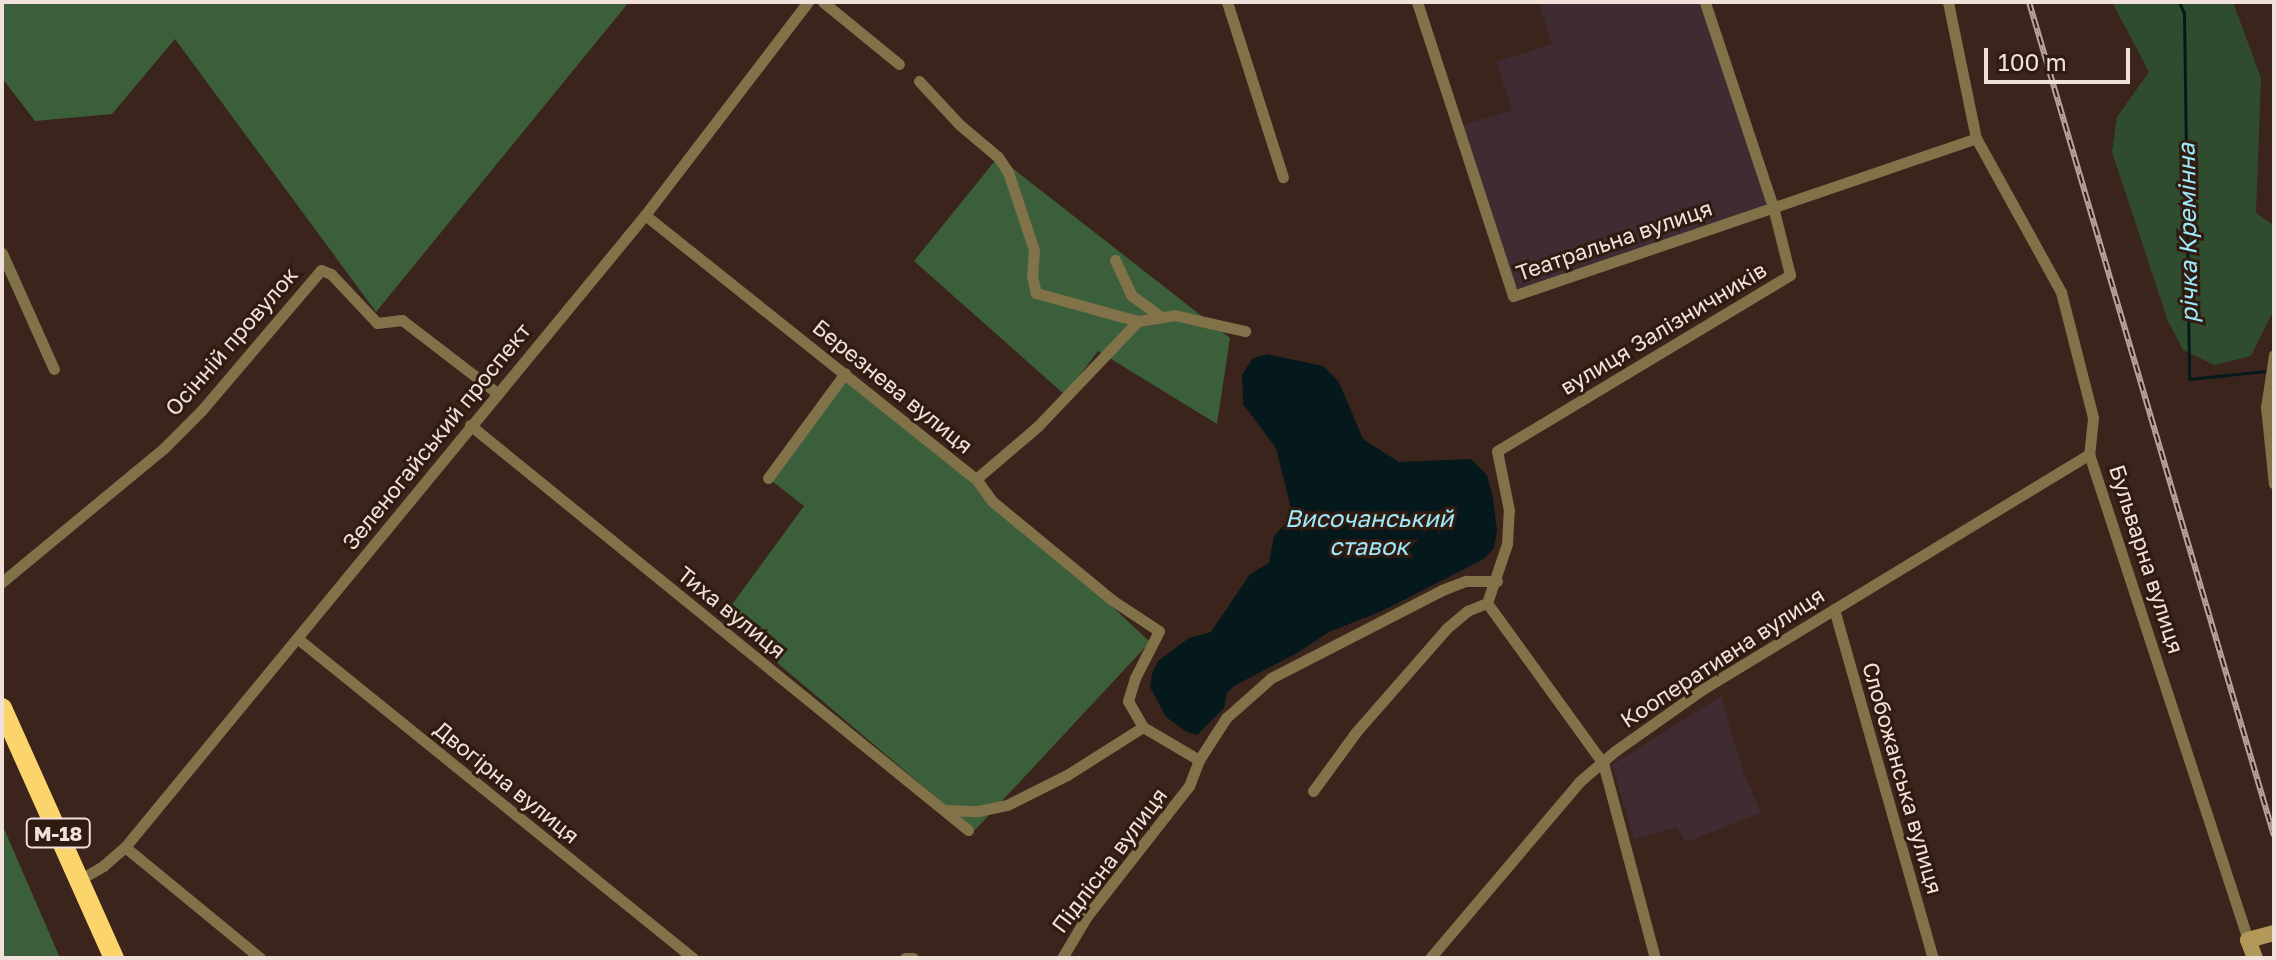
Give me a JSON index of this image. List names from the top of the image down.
{
  "streets": {
    "highway": ["М-18"],
    "street": [
      "Театральна вулиця",
      "вулиця Залізничників",
      "Осінній провулок",
      "Березнева вулиця",
      "Зеленогайський проспект",
      "Бульварна вулиця",
      "Тиха вулиця",
      "Кооперативна вулиця",
      "Слобожанська вулиця",
      "Двогірна вулиця",
      "Підлісна вулиця"
    ]
  },
  "crossings": [
    ["Театральна вулиця", "вулиця Залізничників"],
    ["Театральна вулиця", "Бульварна вулиця"],
    ["вулиця Залізничників", "Підлісна вулиця"],
    ["Осінній провулок", "Зеленогайський проспект"],
    ["Березнева вулиця", "Зеленогайський проспект"],
    ["Зеленогайський проспект", "Тиха вулиця"],
    ["Зеленогайський проспект", "Двогірна вулиця"],
    ["Зеленогайський проспект", "М-18"],
    ["Бульварна вулиця", "Кооперативна вулиця"],
    ["Кооперативна вулиця", "Слобожанська вулиця"]
  ],
  "water": ["річка Кремінна", "Височанський ставок"],
  "scale_bar": "100 m"
}
